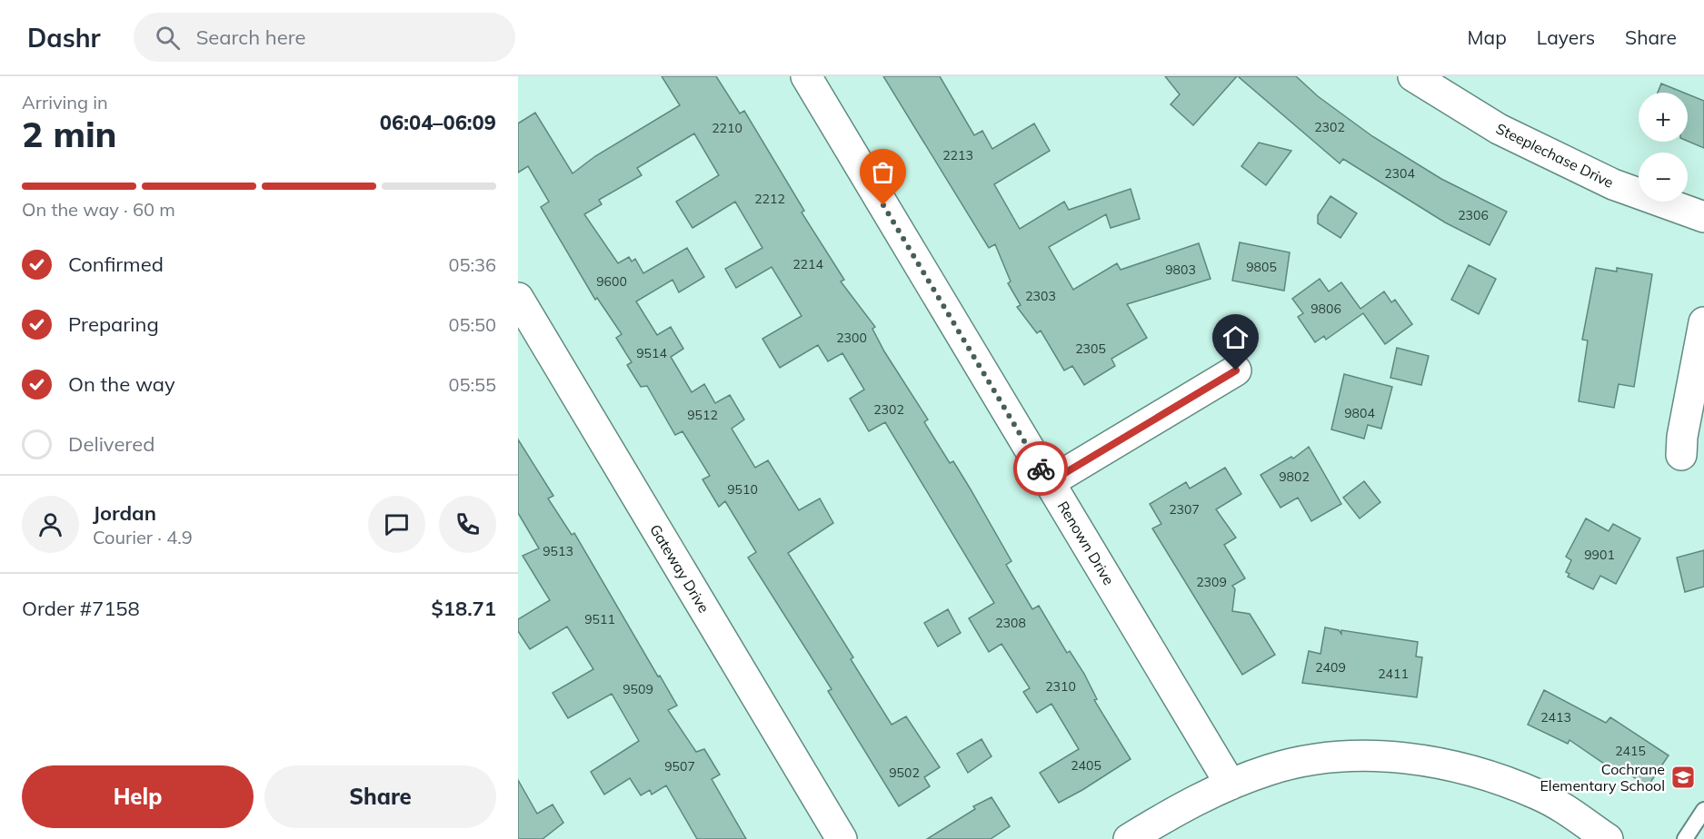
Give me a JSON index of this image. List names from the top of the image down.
{
  "streets": {
    "street": ["Steeplechase Drive", "Renown Drive", "Gateway Drive"]
  },
  "places": {
    "school or university": ["Cochrane Elementary School"]
  },
  "house_numbers": [
    "2302",
    "2210",
    "2213",
    "2304",
    "2212",
    "2306",
    "2214",
    "9805",
    "9803",
    "9600",
    "2303",
    "9806",
    "2300",
    "2305",
    "9514",
    "2302",
    "9804",
    "9512",
    "9802",
    "9510",
    "2307",
    "9513",
    "9901",
    "2309",
    "9511",
    "2308",
    "2409",
    "2411",
    "2310",
    "9509",
    "2413",
    "2415",
    "2405",
    "9507",
    "9502"
  ],
  "page": {
    "header": "Dashr",
    "search": "Search here",
    "nav": ["Map", "Layers", "Share"],
    "heading": ["2 min", "Arriving in", "06:04–06:09"],
    "panel": [
      "Jordan",
      "Courier · 4.9",
      "Order #7158",
      "$18.71"
    ],
    "map_buttons": ["+", "−"],
    "bar": "On the way · 60 m",
    "list": [
      ["Confirmed", "05:36"],
      ["Preparing", "05:50"],
      ["On the way", "05:55"],
      "Delivered"
    ],
    "buttons": ["Help", "Share"]
  }
}
